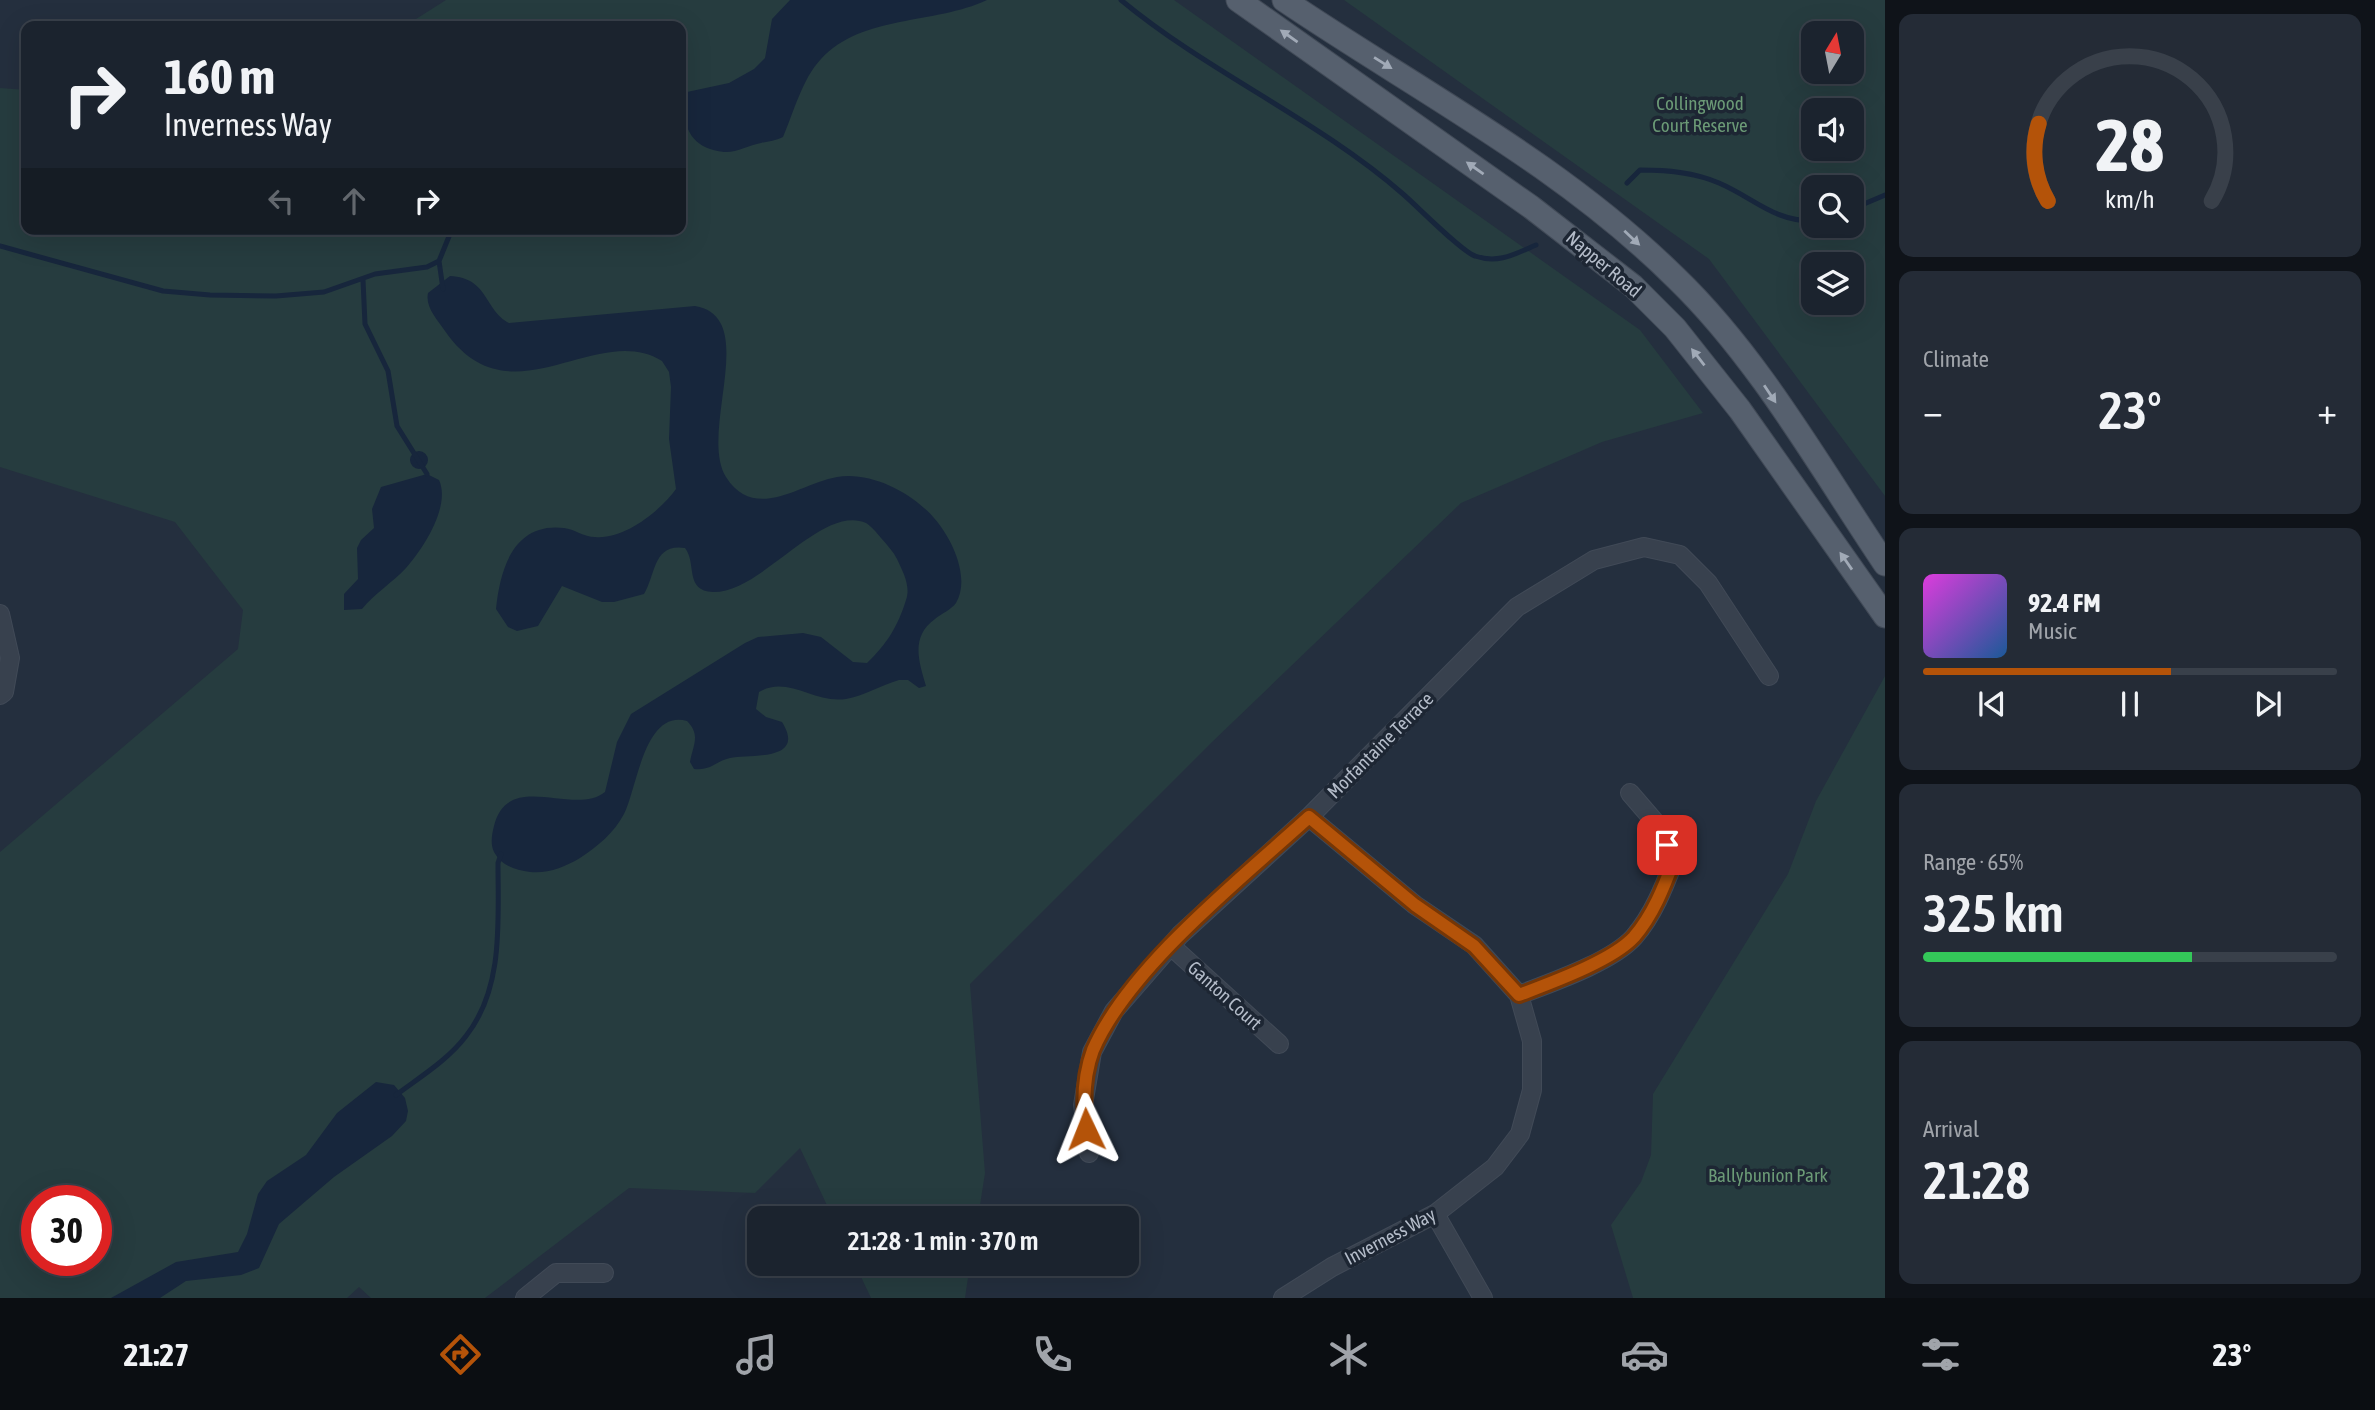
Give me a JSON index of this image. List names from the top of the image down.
{
  "streets": {
    "main road": ["Napper Road"],
    "street": ["Morfantaine Terrace", "Ganton Court", "Inverness Way"]
  },
  "crossings": [
    ["Morfantaine Terrace", "Ganton Court"],
    ["Morfantaine Terrace", "Inverness Way"]
  ],
  "parks": ["Collingwood Court Reserve", "Ballybunion Park"],
  "north": "top",
  "page": {
    "turn": ["160 m", "Inverness Way"],
    "tile": [
      "Climate",
      ["Range · 65%", "325 km"],
      ["Arrival", "21:28"]
    ],
    "heat": ["−", "23°", "+"],
    "song": ["92.4 FM", "Music"],
    "limit": "30",
    "trip": "21:28 · 1 min · 370 m",
    "tabs": ["21:27", "23°"],
    "gauge": ["28", "km/h"]
  }
}
